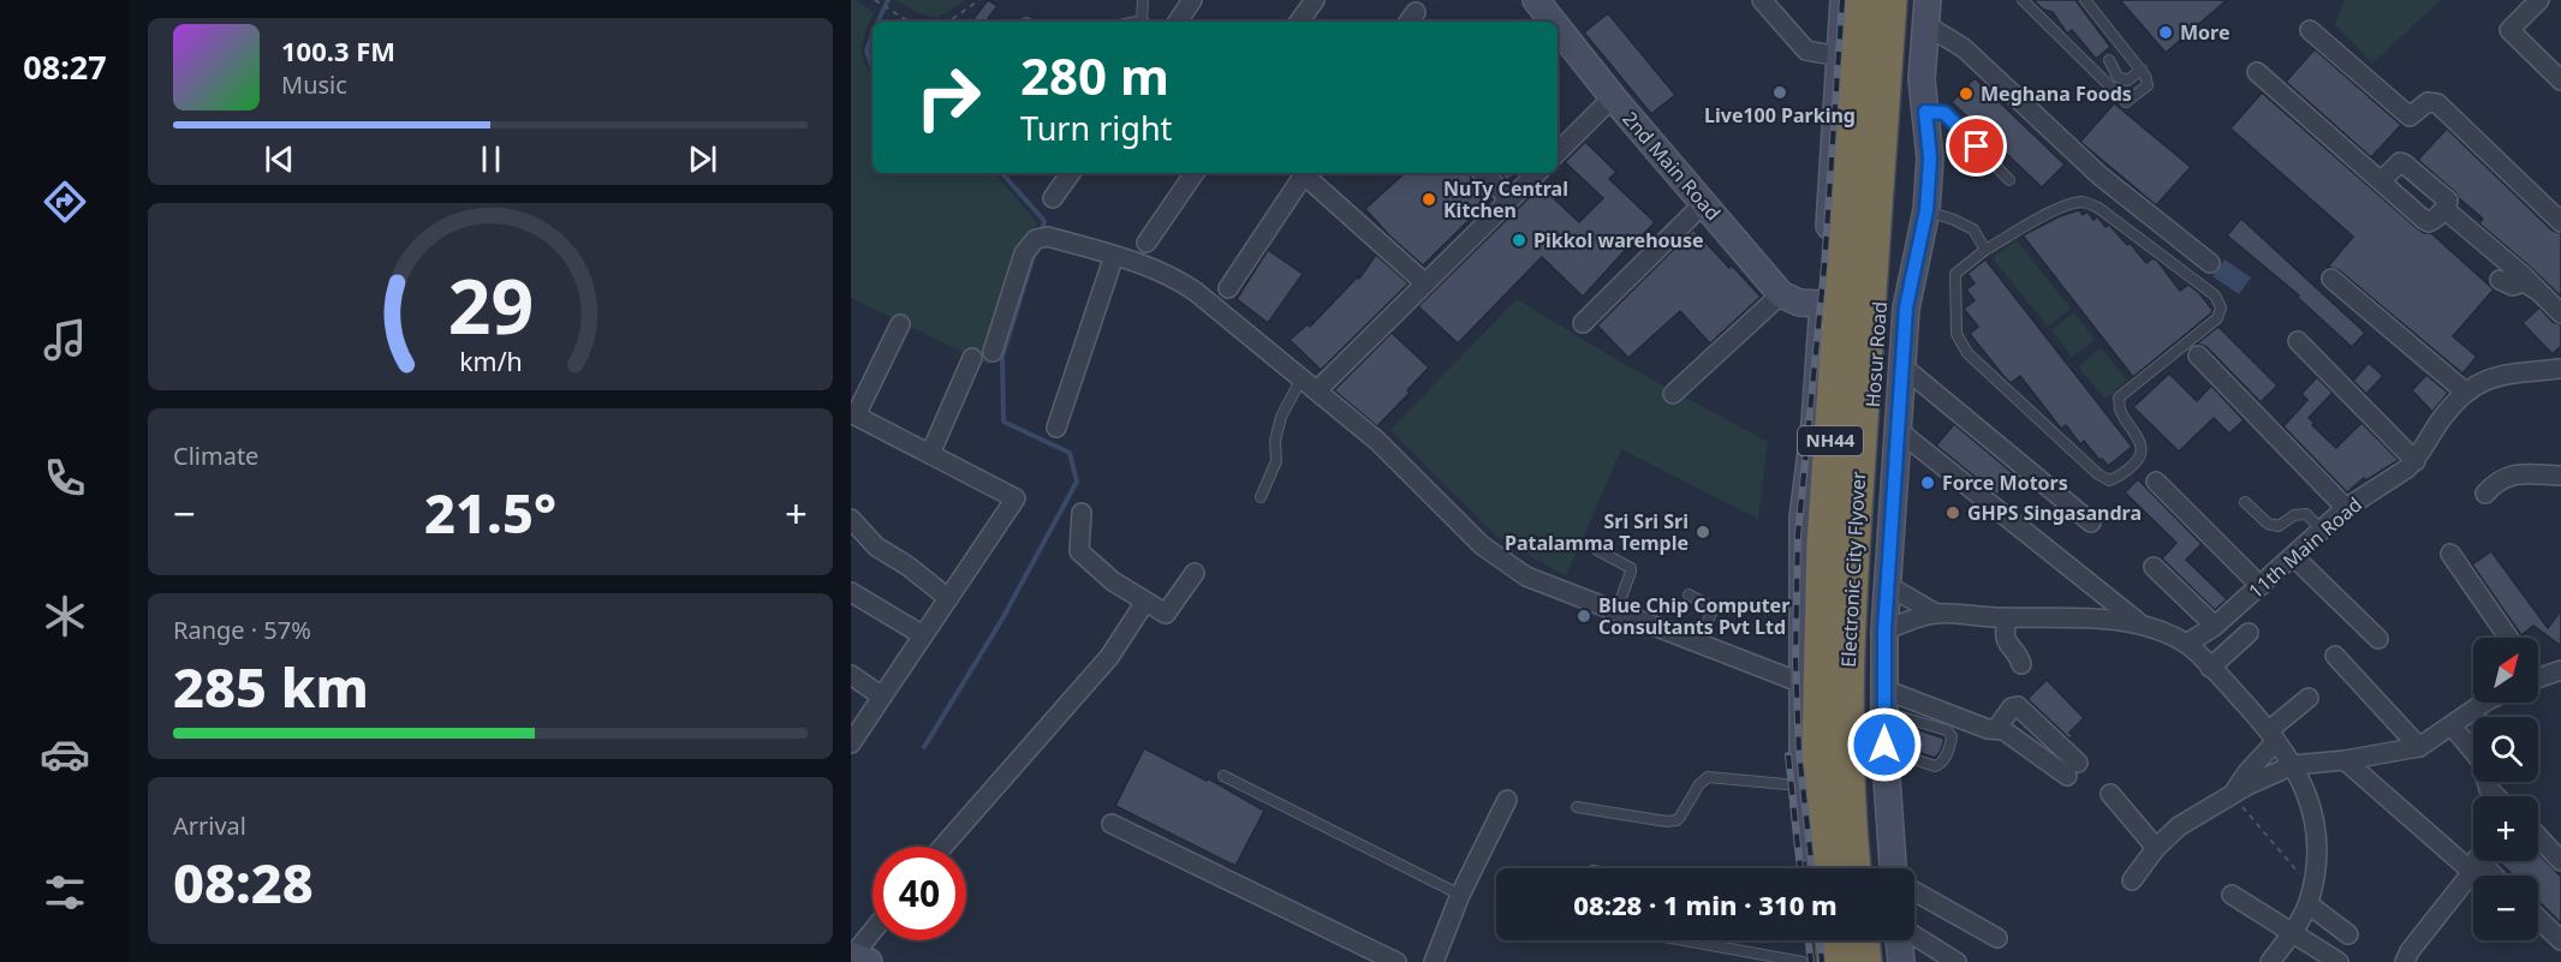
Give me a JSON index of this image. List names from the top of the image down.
{
  "streets": {
    "highway": ["Hosur Road", "NH44", "Electronic City Flyover"],
    "street": ["2nd Main Road", "11th Main Road"]
  },
  "places": [
    "More",
    "Live100 Parking",
    "Meghana Foods",
    "NuTy Central Kitchen",
    "Pikkol warehouse",
    "Force Motors",
    "GHPS Singasandra",
    "Sri Sri Sri Patalamma Temple",
    "Blue Chip Computer Consultants Pvt Ltd"
  ],
  "north": "top right",
  "page": {
    "tabs": "08:27",
    "turn": ["280 m", "Turn right"],
    "song": ["100.3 FM", "Music"],
    "tile": [
      "Climate",
      ["Range · 57%", "285 km"],
      ["Arrival", "08:28"]
    ],
    "heat": ["−", "21.5°", "+"],
    "map_buttons": ["+", "−"],
    "limit": "40",
    "trip": "08:28 · 1 min · 310 m",
    "gauge": ["29", "km/h"]
  }
}
